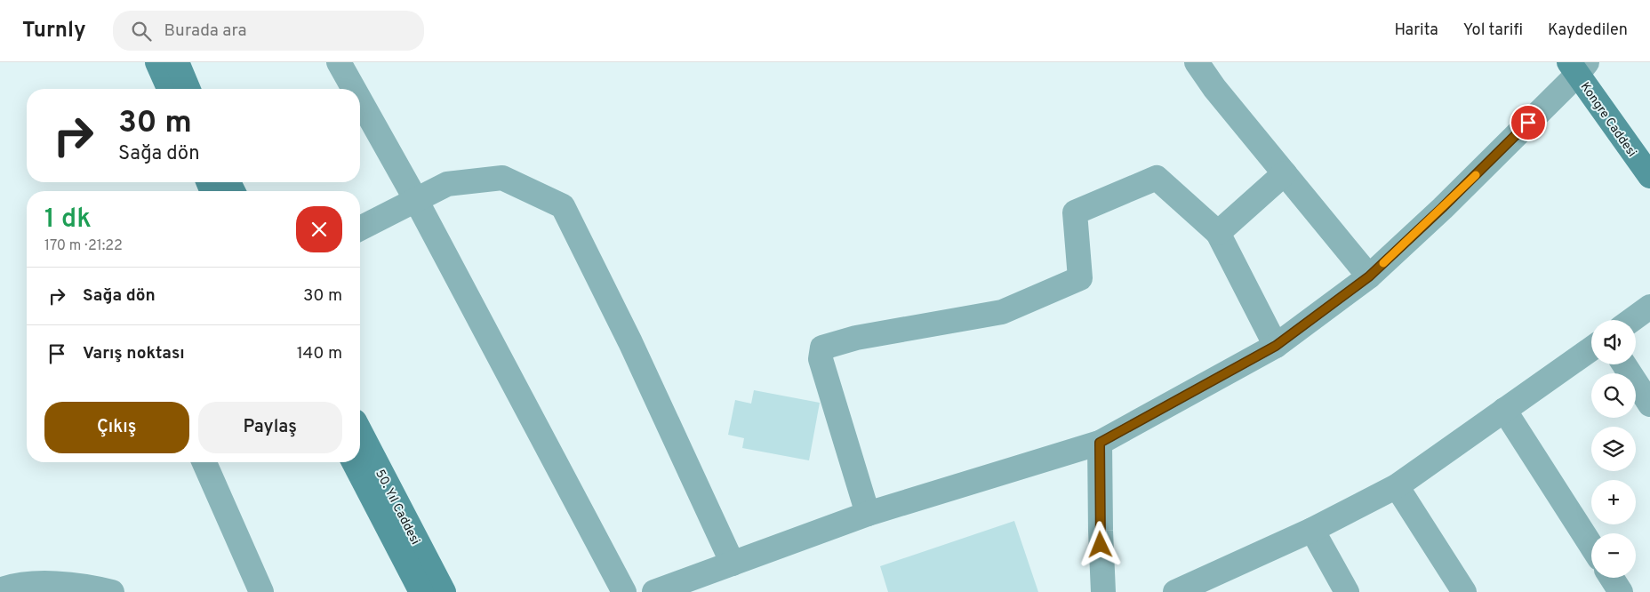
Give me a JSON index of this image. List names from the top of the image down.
{
  "streets": {
    "main road": ["Kongre Caddesi", "50. Yıl Caddesi"]
  },
  "page": {
    "header": "Turnly",
    "search": "Burada ara",
    "nav": ["Harita", "Yol tarifi", "Kaydedilen"],
    "turn": ["30 m", "Sağa dön"],
    "heading": ["1 dk", "170 m · 21:22"],
    "list": [
      {
        "name": "Sağa dön",
        "value": "30 m"
      },
      {
        "name": "Varış noktası",
        "value": "140 m"
      }
    ],
    "map_buttons": ["+", "−"],
    "buttons": ["Çıkış", "Paylaş"]
  }
}
